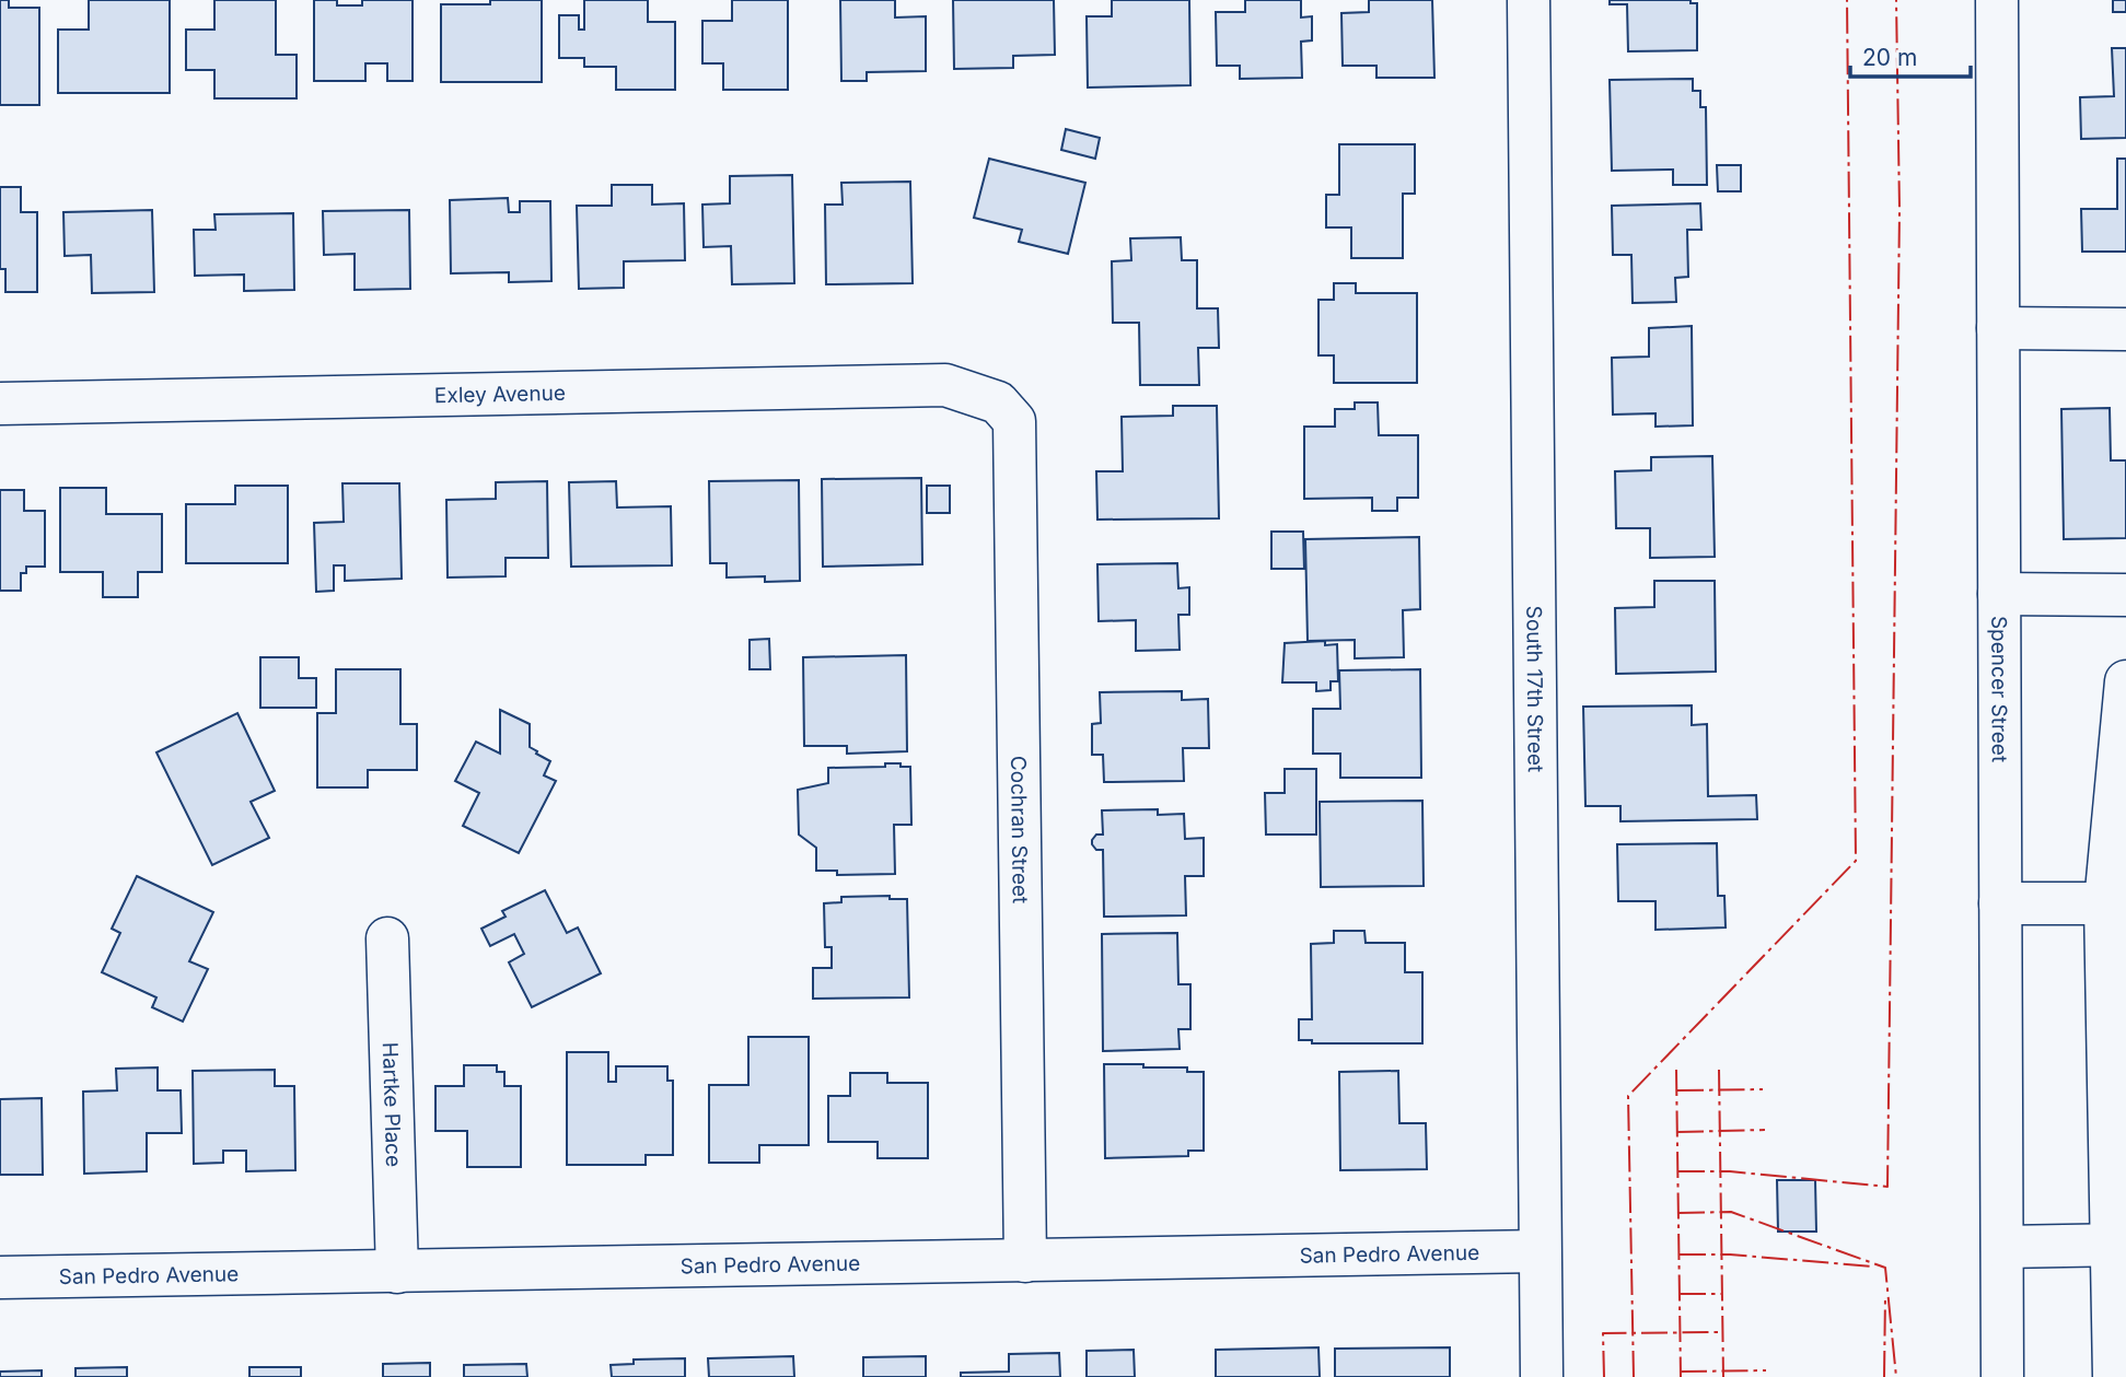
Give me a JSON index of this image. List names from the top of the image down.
{
  "streets": {
    "street": [
      "Exley Avenue",
      "South 17th Street",
      "Spencer Street",
      "Cochran Street",
      "Hartke Place",
      "San Pedro Avenue"
    ]
  },
  "crossings": [
    ["Exley Avenue", "Cochran Street"],
    ["South 17th Street", "San Pedro Avenue"],
    ["Cochran Street", "San Pedro Avenue"],
    ["Hartke Place", "San Pedro Avenue"]
  ],
  "scale_bar": "20 m"
}
